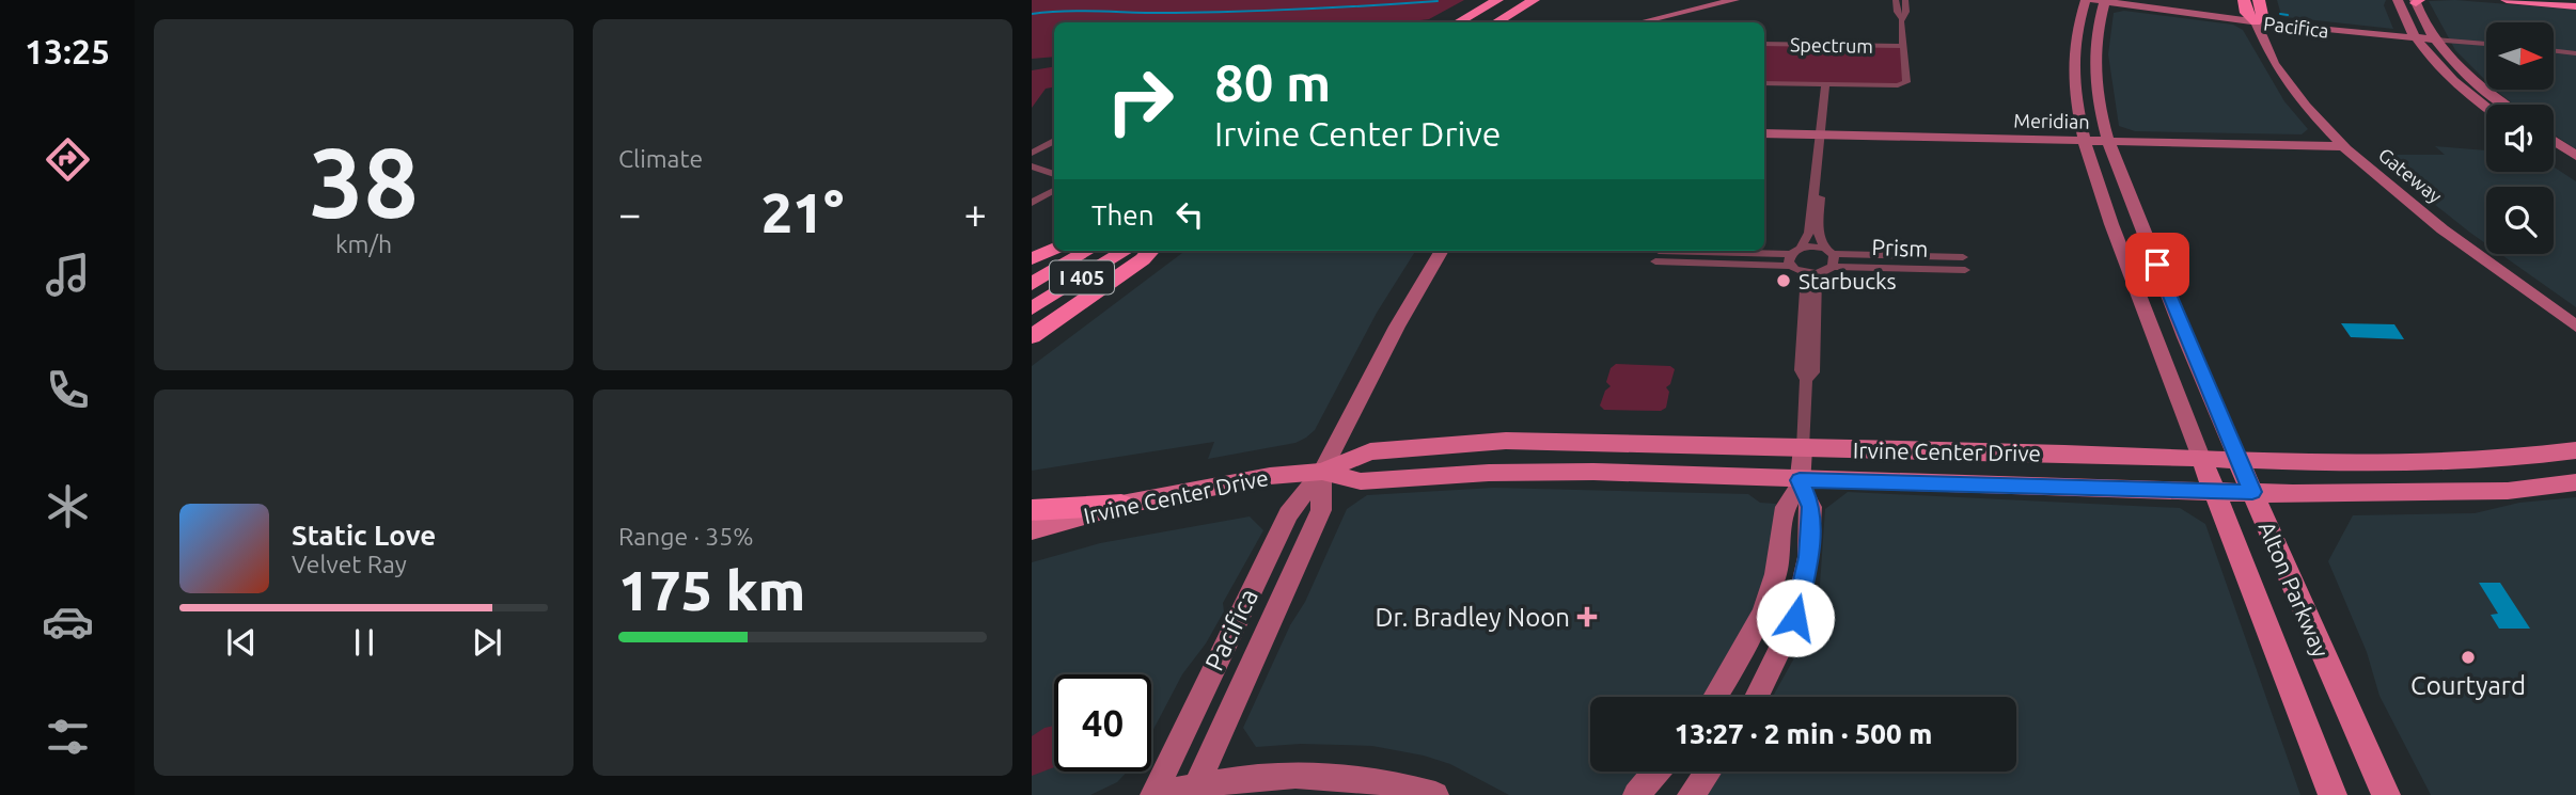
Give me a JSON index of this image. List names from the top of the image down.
{
  "streets": {
    "highway": ["I 405"],
    "main road": ["Irvine Center Drive", "Alton Parkway"],
    "street": [
      "Pacifica",
      "Spectrum",
      "Meridian",
      "Gateway",
      "Prism"
    ]
  },
  "crossings": [
    ["Pacifica", "Gateway"],
    ["Pacifica", "Irvine Center Drive"],
    ["Pacifica", "Alton Parkway"],
    ["Spectrum", "Meridian"],
    ["Spectrum", "Prism"],
    ["Meridian", "Gateway"],
    ["Meridian", "Alton Parkway"],
    ["Irvine Center Drive", "Alton Parkway"]
  ],
  "places": {
    "other": ["Starbucks", "Courtyard"],
    "health": ["Dr. Bradley Noon"]
  },
  "north": "right",
  "page": {
    "tabs": "13:25",
    "tile": [
      ["38", "km/h"],
      "Climate",
      ["Range · 35%", "175 km"]
    ],
    "turn": ["80 m", "Irvine Center Drive"],
    "then": "Then",
    "heat": ["−", "21°", "+"],
    "song": ["Static Love", "Velvet Ray"],
    "limit": "40",
    "trip": "13:27 · 2 min · 500 m"
  }
}
